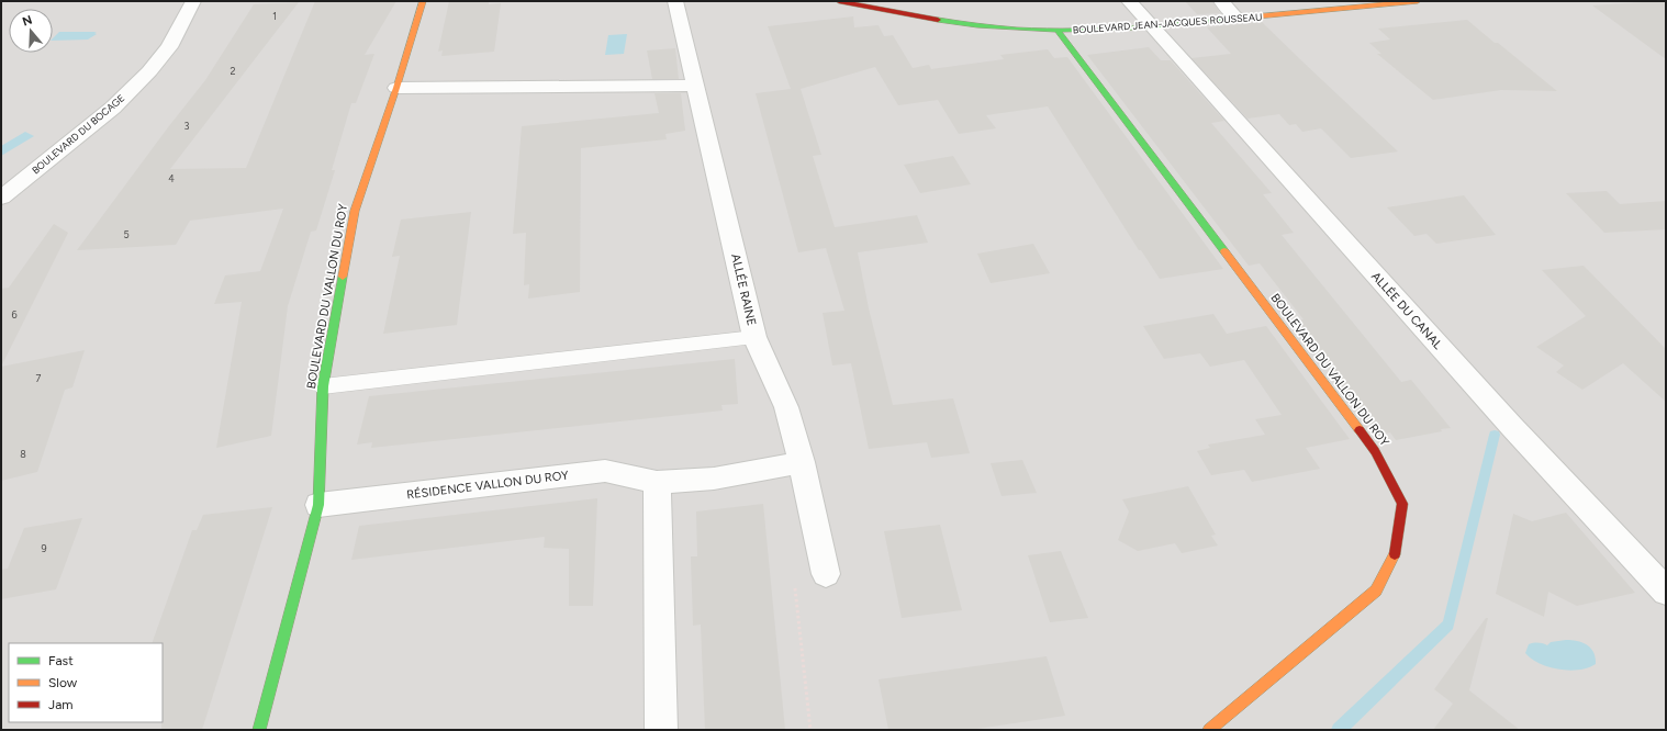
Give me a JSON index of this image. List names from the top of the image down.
{
  "streets": {
    "street": [
      "BOULEVARD JEAN-JACQUES ROUSSEAU",
      "BOULEVARD DU BOCAGE",
      "ALLÉE RAINE",
      "BOULEVARD DU VALLON DU ROY",
      "ALLÉE DU CANAL",
      "RÉSIDENCE VALLON DU ROY"
    ]
  },
  "crossings": [
    ["BOULEVARD JEAN-JACQUES ROUSSEAU", "BOULEVARD DU VALLON DU ROY"],
    ["BOULEVARD JEAN-JACQUES ROUSSEAU", "ALLÉE DU CANAL"],
    ["ALLÉE RAINE", "RÉSIDENCE VALLON DU ROY"],
    ["BOULEVARD DU VALLON DU ROY", "RÉSIDENCE VALLON DU ROY"]
  ],
  "house_numbers": [
    "1",
    "2",
    "3",
    "4",
    "5",
    "6",
    "7",
    "8",
    "9"
  ],
  "legend": ["Fast", "Slow", "Jam"],
  "north": "top"
}
